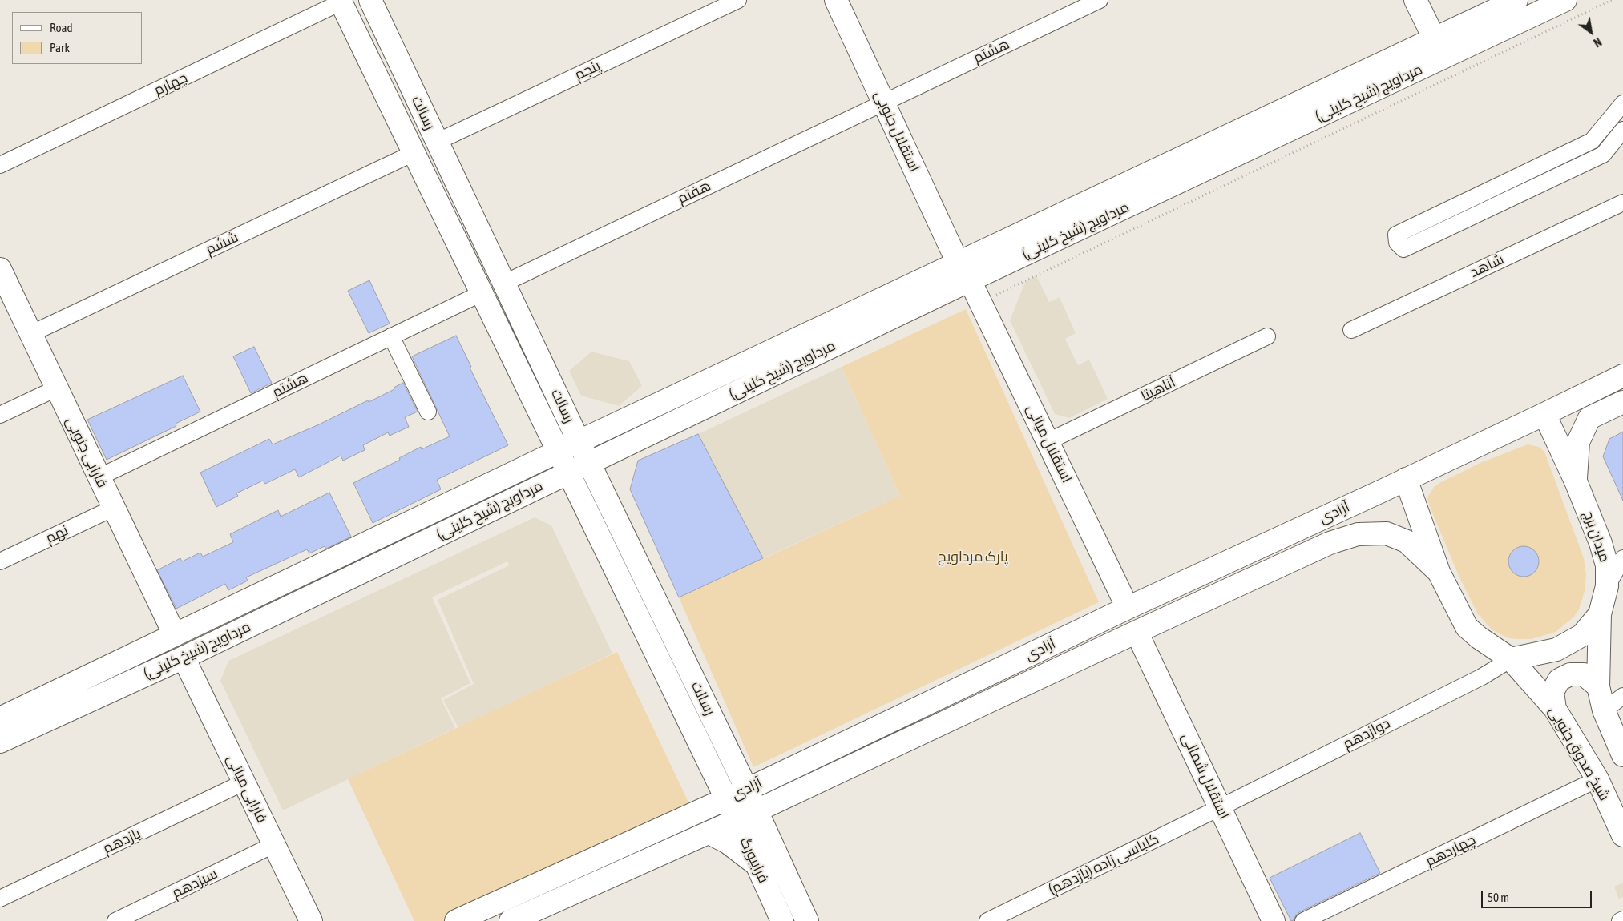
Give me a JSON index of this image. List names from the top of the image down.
{
  "streets": {
    "main road": [
      "مرداویج (شیخ کلینی)",
      "رسالت",
      "استقلال جنوبی",
      "استقلال میانی",
      "فارابی جنوبی",
      "آزادی",
      "میدان برج",
      "شیخ صدوق جنوبی",
      "استقلال شمالی",
      "فارابی میانی",
      "فرایبورگ"
    ],
    "street": [
      "هشتم",
      "پنجم",
      "چهارم",
      "هفتم",
      "ششم",
      "شاهد",
      "آناهیتا",
      "نهم",
      "دوازدهم",
      "یازدهم",
      "چهاردهم",
      "کلباسی زاده (یازدهم)",
      "سیزدهم"
    ]
  },
  "crossings": [
    ["هشتم", "رسالت"],
    ["هشتم", "استقلال جنوبی"],
    ["هشتم", "هفتم"],
    ["هشتم", "فارابی جنوبی"],
    ["پنجم", "رسالت"],
    ["چهارم", "رسالت"],
    ["مرداویج (شیخ کلینی)", "رسالت"],
    ["مرداویج (شیخ کلینی)", "استقلال جنوبی"],
    ["مرداویج (شیخ کلینی)", "استقلال میانی"],
    ["مرداویج (شیخ کلینی)", "فارابی جنوبی"],
    ["مرداویج (شیخ کلینی)", "فارابی میانی"],
    ["رسالت", "هفتم"],
    ["رسالت", "ششم"],
    ["رسالت", "آزادی"],
    ["رسالت", "فرایبورگ"],
    ["استقلال جنوبی", "هفتم"],
    ["ششم", "فارابی جنوبی"],
    ["آناهیتا", "استقلال میانی"],
    ["استقلال میانی", "آزادی"],
    ["فارابی جنوبی", "نهم"],
    ["آزادی", "میدان برج"],
    ["آزادی", "استقلال شمالی"],
    ["آزادی", "فرایبورگ"],
    ["میدان برج", "دوازدهم"],
    ["میدان برج", "شیخ صدوق جنوبی"],
    ["دوازدهم", "شیخ صدوق جنوبی"],
    ["دوازدهم", "استقلال شمالی"],
    ["دوازدهم", "کلباسی زاده (یازدهم)"],
    ["شیخ صدوق جنوبی", "چهاردهم"],
    ["استقلال شمالی", "کلباسی زاده (یازدهم)"],
    ["فارابی میانی", "یازدهم"],
    ["فارابی میانی", "سیزدهم"]
  ],
  "parks": ["پارک مرداویج"],
  "legend": ["Road", "Park"],
  "scale_bar": "50 m",
  "north": "bottom right"
}
